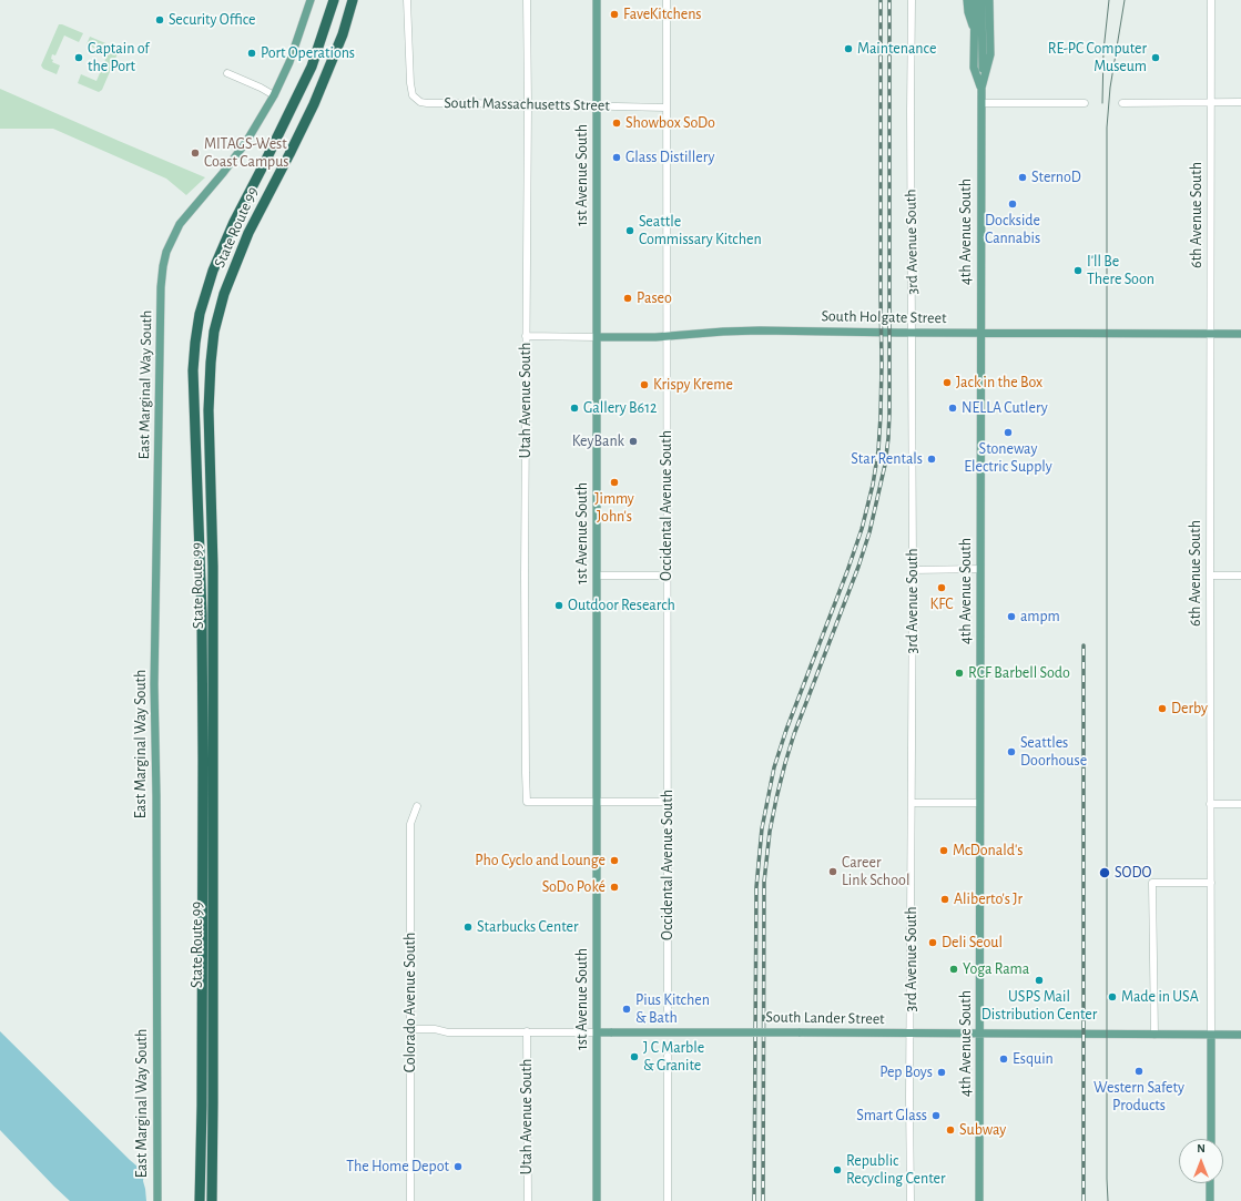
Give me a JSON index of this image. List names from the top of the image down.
{
  "streets": {
    "highway": ["State Route 99"],
    "main road": [
      "1st Avenue South",
      "6th Avenue South",
      "4th Avenue South",
      "South Holgate Street",
      "East Marginal Way South",
      "South Lander Street"
    ],
    "street": [
      "South Massachusetts Street",
      "3rd Avenue South",
      "Utah Avenue South",
      "Occidental Avenue South",
      "Colorado Avenue South"
    ]
  },
  "crossings": [
    ["South Massachusetts Street", "1st Avenue South"],
    ["South Massachusetts Street", "Utah Avenue South"],
    ["South Massachusetts Street", "Occidental Avenue South"],
    ["1st Avenue South", "South Holgate Street"],
    ["1st Avenue South", "Utah Avenue South"],
    ["1st Avenue South", "South Lander Street"],
    ["6th Avenue South", "South Holgate Street"],
    ["6th Avenue South", "South Lander Street"],
    ["4th Avenue South", "South Holgate Street"],
    ["4th Avenue South", "South Lander Street"],
    ["3rd Avenue South", "South Holgate Street"],
    ["3rd Avenue South", "South Lander Street"],
    ["South Holgate Street", "Utah Avenue South"],
    ["South Holgate Street", "Occidental Avenue South"],
    ["Utah Avenue South", "South Lander Street"],
    ["Colorado Avenue South", "South Lander Street"]
  ],
  "places": [
    "FaveKitchens",
    "Security Office",
    "Maintenance",
    "Port Operations",
    "Captain of the Port",
    "RE-PC Computer Museum",
    "Showbox SoDo",
    "MITAGS-West Coast Campus",
    "Glass Distillery",
    "SternoD",
    "Dockside Cannabis",
    "Seattle Commissary Kitchen",
    "I'll Be There Soon",
    "Paseo",
    "Jack in the Box",
    "Krispy Kreme",
    "Gallery B612",
    "NELLA Cutlery",
    "Stoneway Electric Supply",
    "KeyBank",
    "Star Rentals",
    "Jimmy John's",
    "KFC",
    "Outdoor Research",
    "ampm",
    "RCF Barbell Sodo",
    "Derby",
    "Seattles Doorhouse",
    "McDonald's",
    "Pho Cyclo and Lounge",
    "Career Link School",
    "SODO",
    "SoDo Poké",
    "Aliberto's Jr",
    "Starbucks Center",
    "Deli Seoul",
    "Yoga Rama",
    "USPS Mail Distribution Center",
    "Made in USA",
    "Pius Kitchen & Bath",
    "J C Marble & Granite",
    "Esquin",
    "Western Safety Products",
    "Pep Boys",
    "Smart Glass",
    "Subway",
    "The Home Depot",
    "Republic Recycling Center"
  ],
  "north": "top"
}
